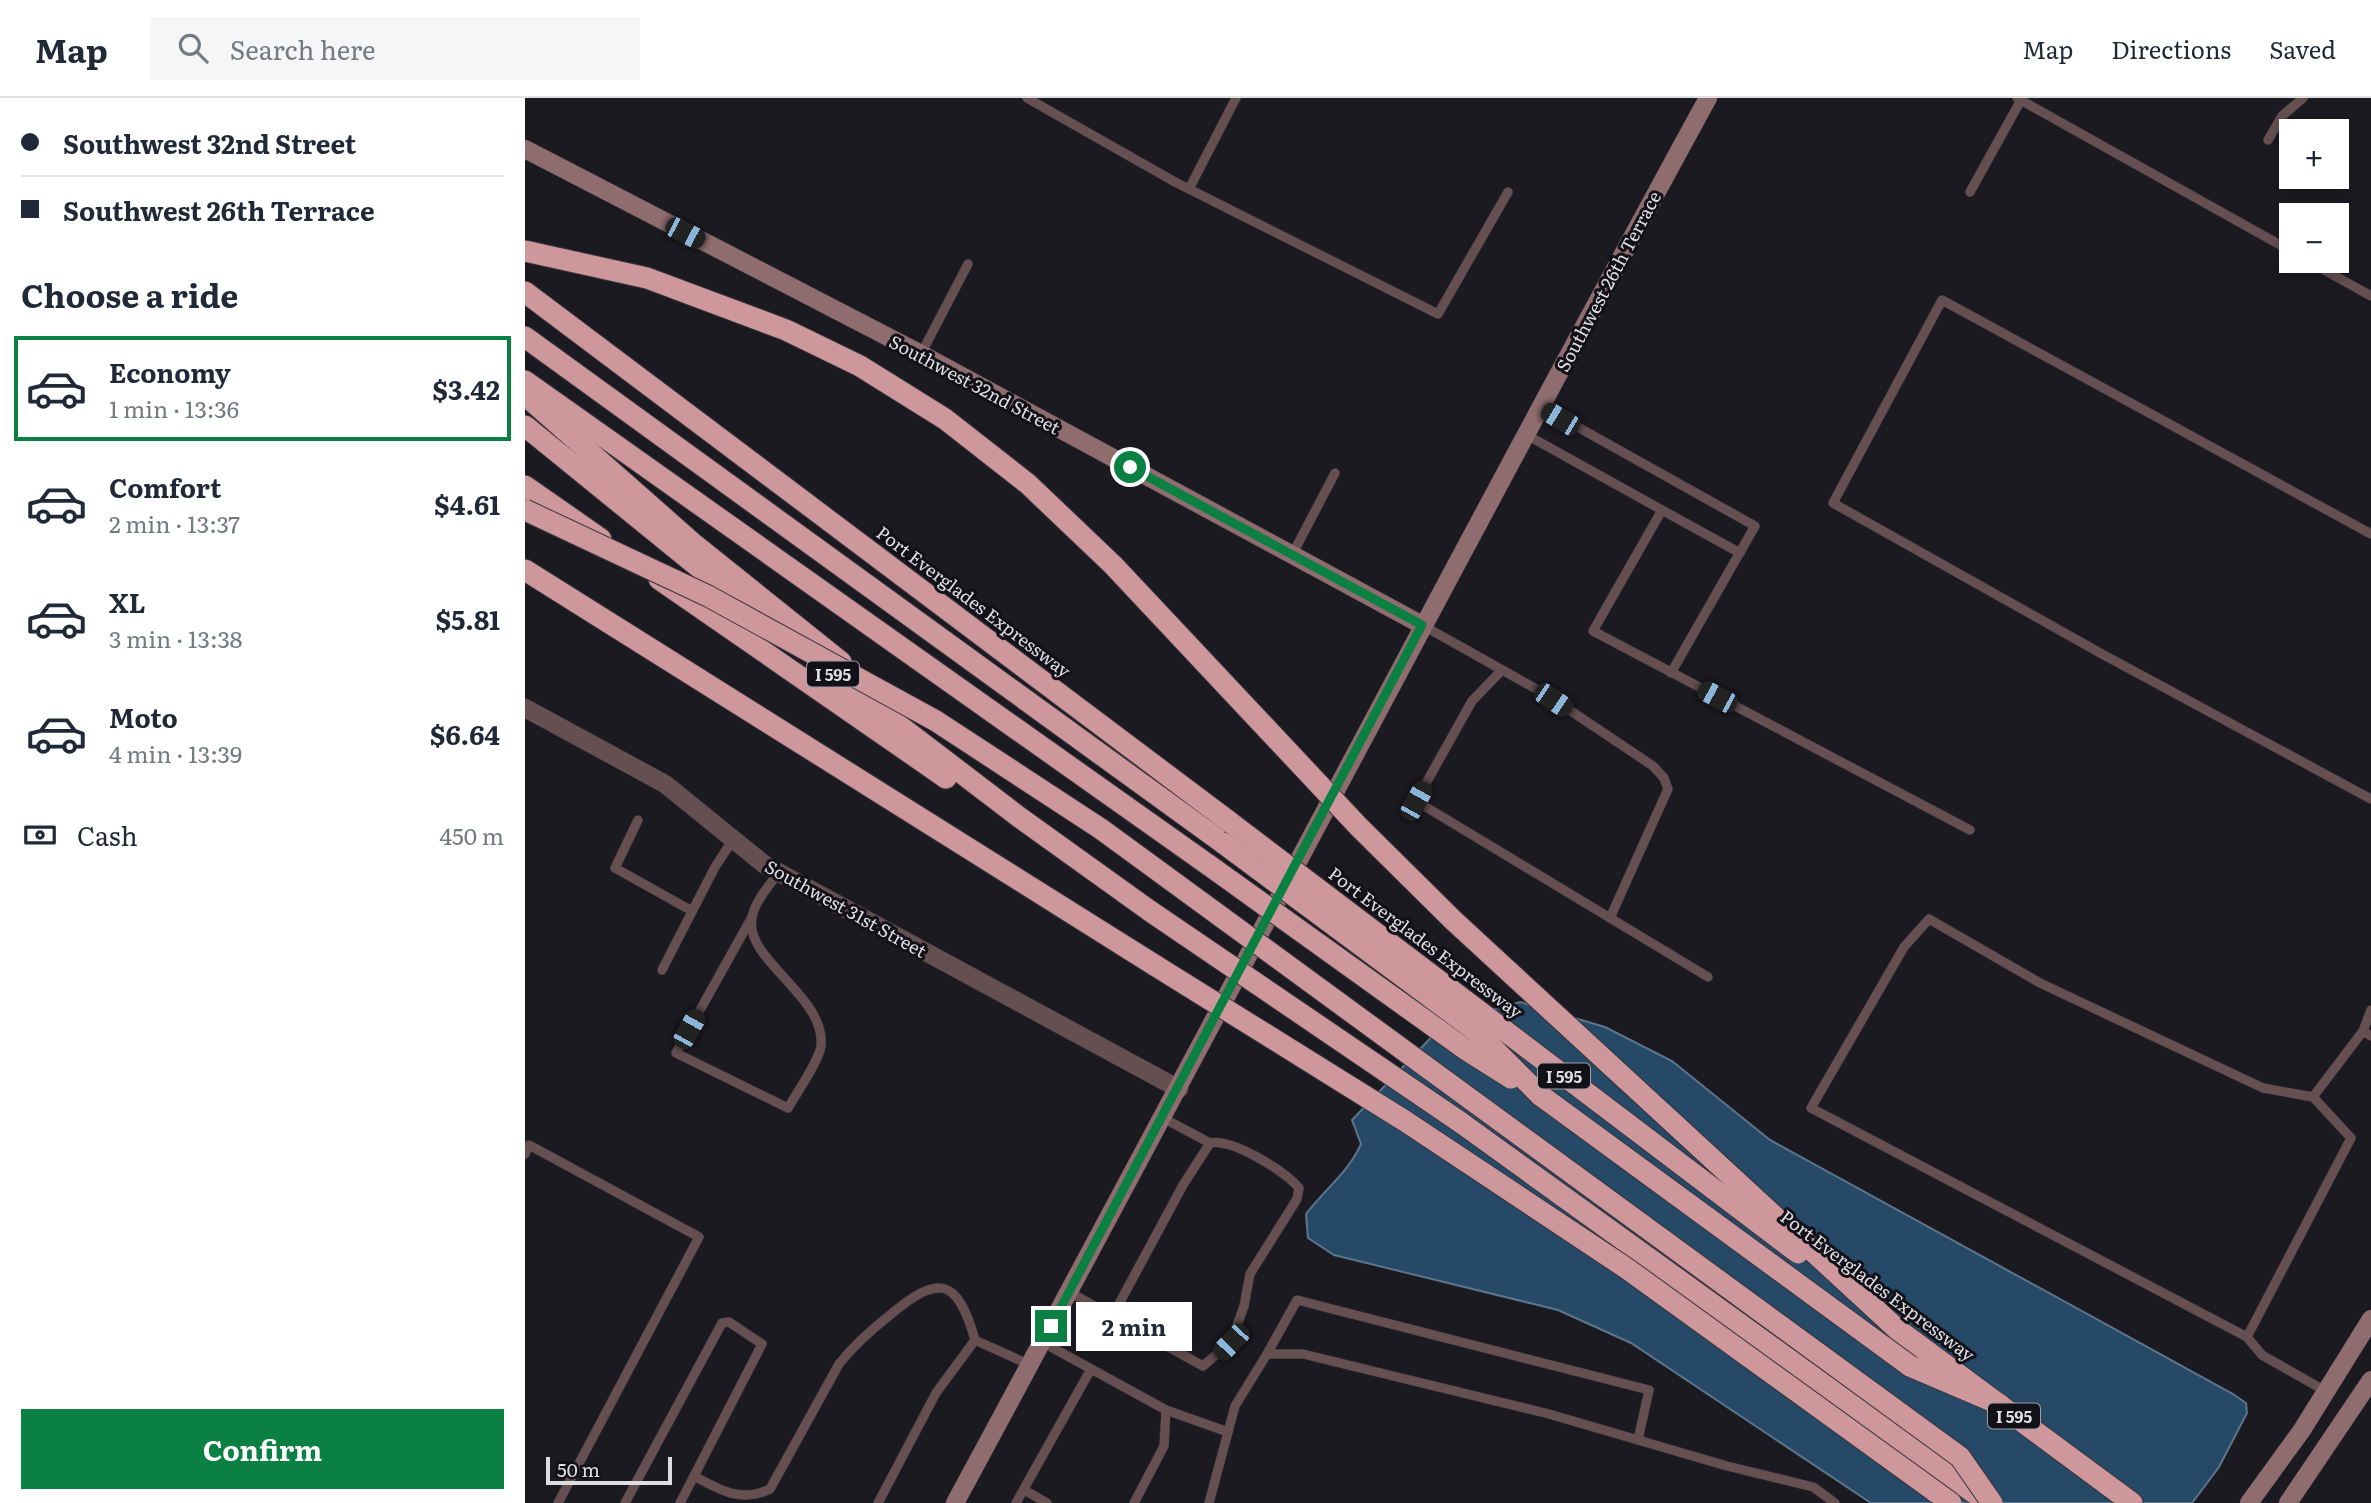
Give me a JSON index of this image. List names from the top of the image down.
{
  "streets": {
    "highway": ["Port Everglades Expressway", "I 595"],
    "street": ["Southwest 26th Terrace", "Southwest 32nd Street", "Southwest 31st Street"]
  },
  "crossings": [
    ["Southwest 26th Terrace", "Southwest 32nd Street"],
    ["Southwest 26th Terrace", "Southwest 31st Street"]
  ],
  "scale_bar": "50 m",
  "page": {
    "header": "Map",
    "search": "Search here",
    "nav": ["Map", "Directions", "Saved"],
    "banner": ["Southwest 32nd Street", "Southwest 26th Terrace"],
    "map_buttons": ["+", "−"],
    "heading": "Choose a ride",
    "list": [
      {
        "name": "Economy",
        "note": "1 min · 13:36",
        "value": "$3.42"
      },
      {
        "name": "Comfort",
        "note": "2 min · 13:37",
        "value": "$4.61"
      },
      {
        "name": "XL",
        "note": "3 min · 13:38",
        "value": "$5.81"
      },
      {
        "name": "Moto",
        "note": "4 min · 13:39",
        "value": "$6.64"
      }
    ],
    "pay": ["Cash", "450 m"],
    "bubble": "2 min",
    "buttons": "Confirm",
    "scale": "50 m"
  }
}
